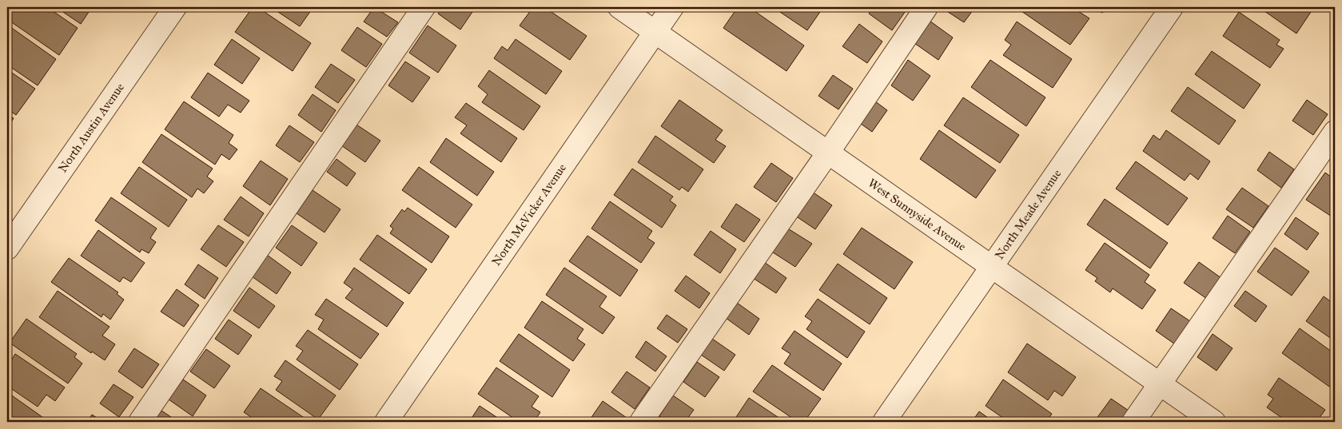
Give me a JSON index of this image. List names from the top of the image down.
{
  "streets": {
    "street": [
      "North Austin Avenue",
      "North McVicker Avenue",
      "North Meade Avenue",
      "West Sunnyside Avenue"
    ]
  },
  "crossings": [
    ["North McVicker Avenue", "West Sunnyside Avenue"],
    ["North Meade Avenue", "West Sunnyside Avenue"]
  ]
}
